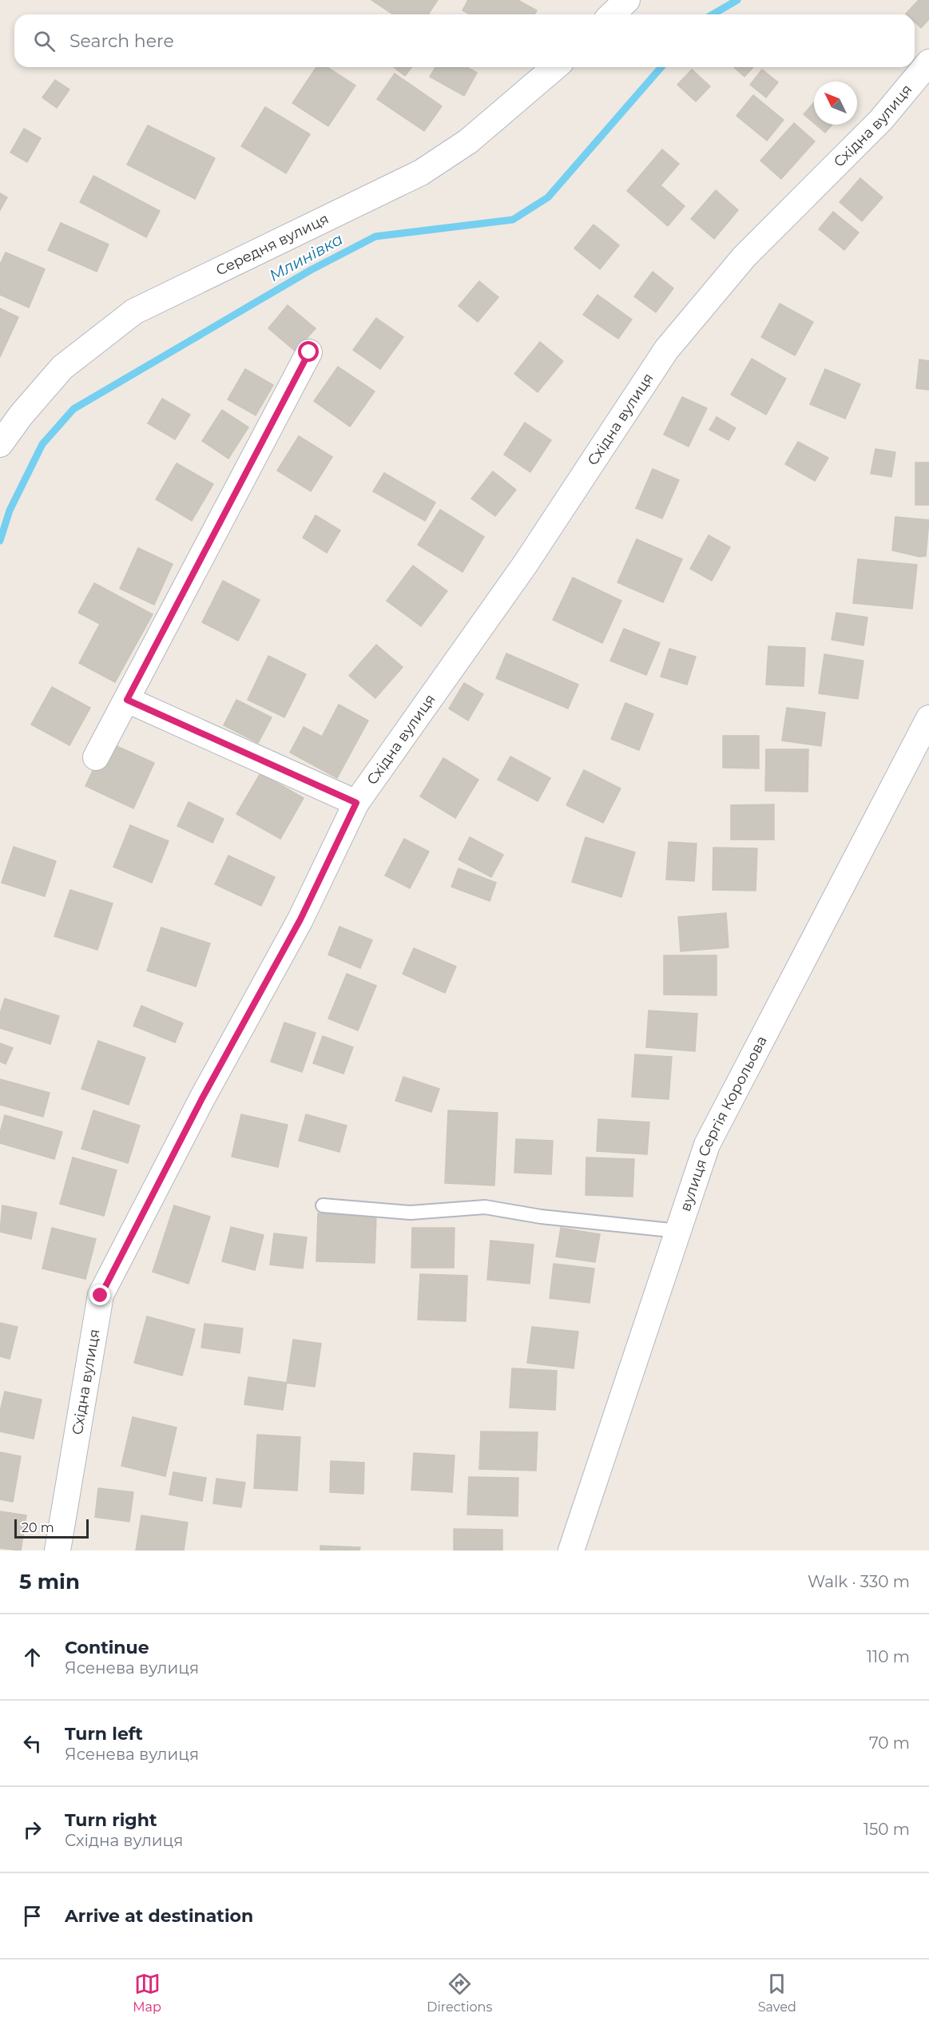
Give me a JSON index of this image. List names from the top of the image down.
{
  "streets": {
    "street": ["Східна вулиця", "Середня вулиця", "вулиця Сергія Корольова"]
  },
  "water": ["Млинівка"],
  "scale_bar": "20 m",
  "north": "top left",
  "page": {
    "search": "Search here",
    "scale": "20 m",
    "heading": ["5 min", "Walk · 330 m"],
    "list": [
      ["Continue", "Ясенева вулиця", "110 m"],
      ["Turn left", "Ясенева вулиця", "70 m"],
      ["Turn right", "Східна вулиця", "150 m"],
      "Arrive at destination"
    ],
    "nav": ["Map", "Directions", "Saved"]
  }
}
